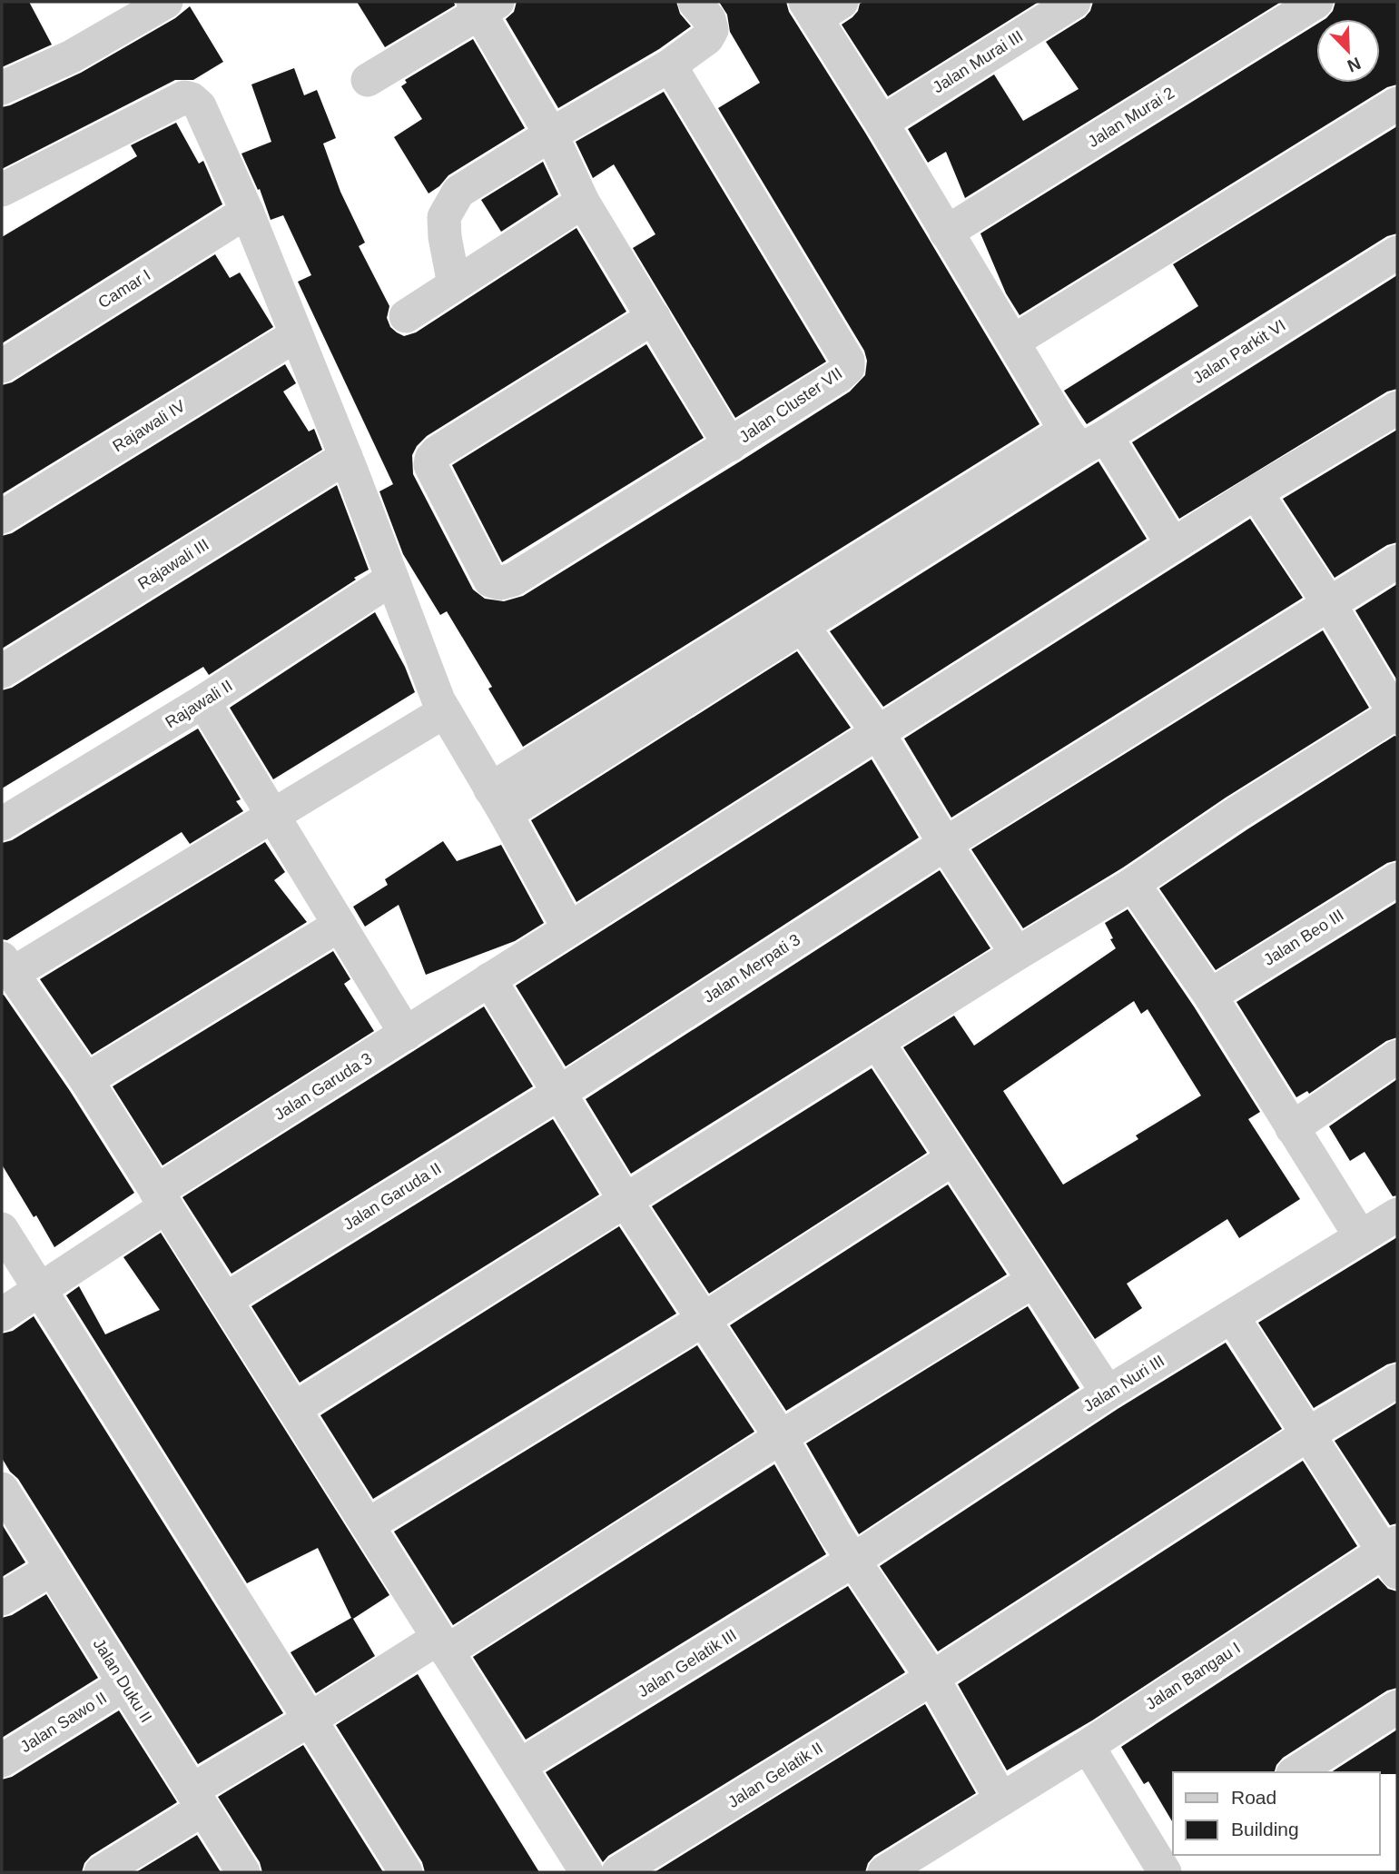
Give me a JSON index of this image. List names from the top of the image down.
{
  "streets": {
    "street": [
      "Jalan Murai III",
      "Jalan Murai 2",
      "Camar I",
      "Jalan Parkit VI",
      "Jalan Cluster VII",
      "Rajawali IV",
      "Rajawali III",
      "Rajawali II",
      "Jalan Beo III",
      "Jalan Merpati 3",
      "Jalan Garuda 3",
      "Jalan Garuda II",
      "Jalan Nuri III",
      "Jalan Gelatik III",
      "Jalan Bangau I",
      "Jalan Duku II",
      "Jalan Sawo II",
      "Jalan Gelatik II"
    ]
  },
  "crossings": [
    ["Jalan Merpati 3", "Jalan Garuda II"],
    ["Jalan Nuri III", "Jalan Gelatik III"],
    ["Jalan Duku II", "Jalan Sawo II"]
  ],
  "legend": ["Road", "Building"],
  "north": "bottom right"
}
